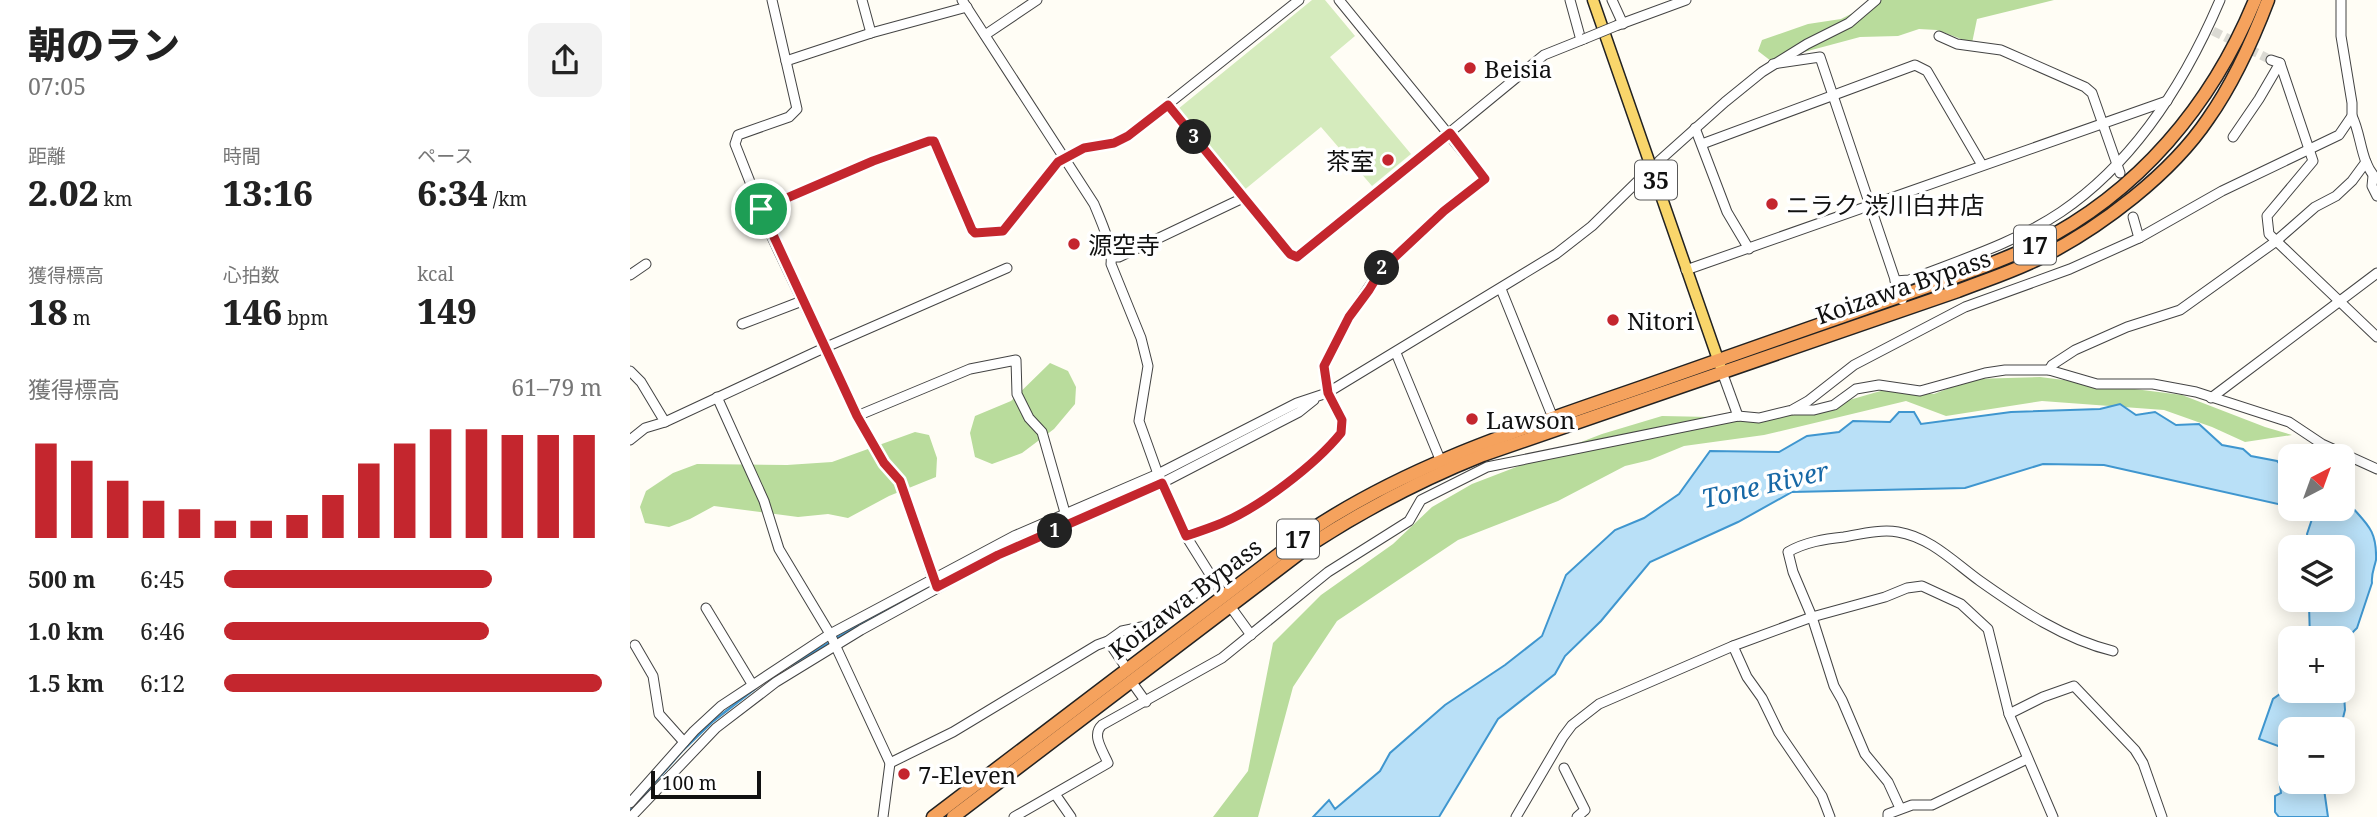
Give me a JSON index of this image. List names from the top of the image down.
{
  "streets": {
    "highway": ["17", "Koizawa Bypass"],
    "main road": ["35"]
  },
  "crossings": [
    ["35", "Koizawa Bypass"]
  ],
  "water": ["Tone River"],
  "places": [
    "Beisia",
    "茶室",
    "ニラク 渋川白井店",
    "源空寺",
    "Nitori",
    "Lawson",
    "7-Eleven"
  ],
  "scale_bar": "100 m",
  "north": "top right",
  "page": {
    "heading": ["朝のラン", "07:05"],
    "stats": [
      ["距離", "2.02 km"],
      ["時間", "13:16"],
      ["ペース", "6:34 /km"],
      ["獲得標高", "18 m"],
      ["心拍数", "146 bpm"],
      ["kcal", "149"]
    ],
    "pins": ["3", "2", "1"],
    "chart": ["獲得標高", "61–79 m"],
    "map_buttons": ["+", "−"],
    "list": [
      {
        "name": "500 m",
        "note": "6:45"
      },
      {
        "name": "1.0 km",
        "note": "6:46"
      },
      {
        "name": "1.5 km",
        "note": "6:12"
      }
    ],
    "scale": "100 m"
  }
}
